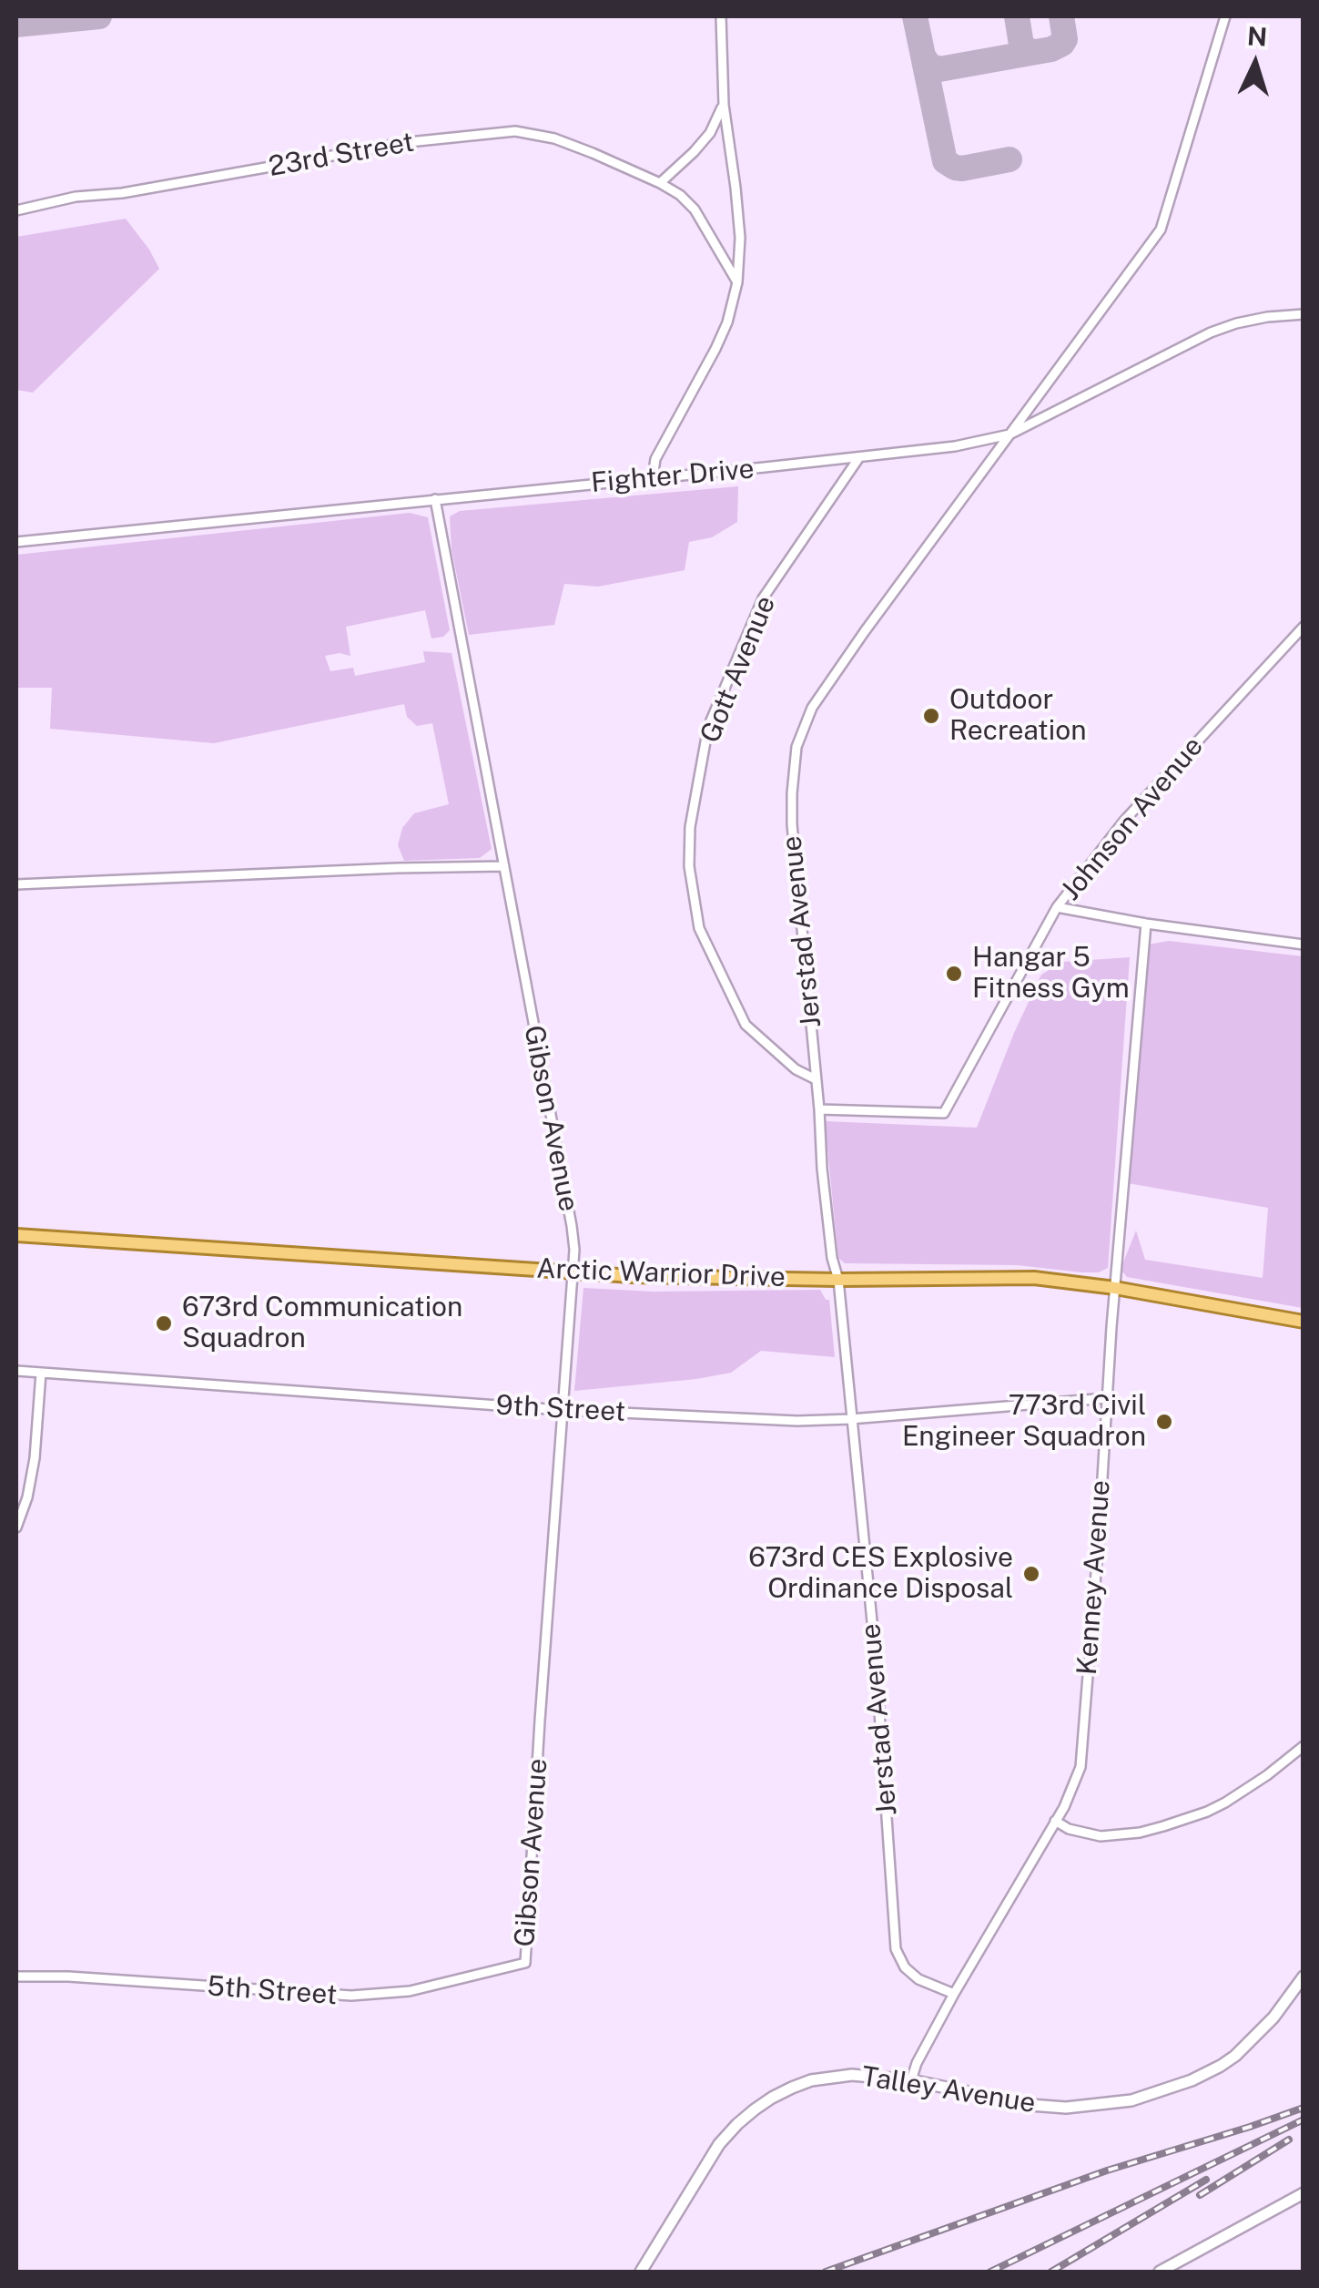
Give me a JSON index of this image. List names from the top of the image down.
{
  "streets": {
    "main road": ["Arctic Warrior Drive"],
    "street": [
      "23rd Street",
      "Fighter Drive",
      "Gott Avenue",
      "Johnson Avenue",
      "Jerstad Avenue",
      "Gibson Avenue",
      "9th Street",
      "Kenney Avenue",
      "5th Street",
      "Talley Avenue"
    ]
  },
  "crossings": [
    ["Fighter Drive", "Gott Avenue"],
    ["Fighter Drive", "Jerstad Avenue"],
    ["Fighter Drive", "Gibson Avenue"],
    ["Gott Avenue", "Jerstad Avenue"],
    ["Johnson Avenue", "Jerstad Avenue"],
    ["Jerstad Avenue", "Arctic Warrior Drive"],
    ["Jerstad Avenue", "9th Street"],
    ["Jerstad Avenue", "Kenney Avenue"],
    ["Gibson Avenue", "Arctic Warrior Drive"],
    ["Gibson Avenue", "9th Street"],
    ["Gibson Avenue", "5th Street"],
    ["Arctic Warrior Drive", "Kenney Avenue"],
    ["9th Street", "Kenney Avenue"],
    ["Kenney Avenue", "Talley Avenue"]
  ],
  "places": [
    "Outdoor Recreation",
    "Hangar 5 Fitness Gym",
    "673rd Communication Squadron",
    "773rd Civil Engineer Squadron",
    "673rd CES Explosive Ordinance Disposal"
  ],
  "north": "top"
}
